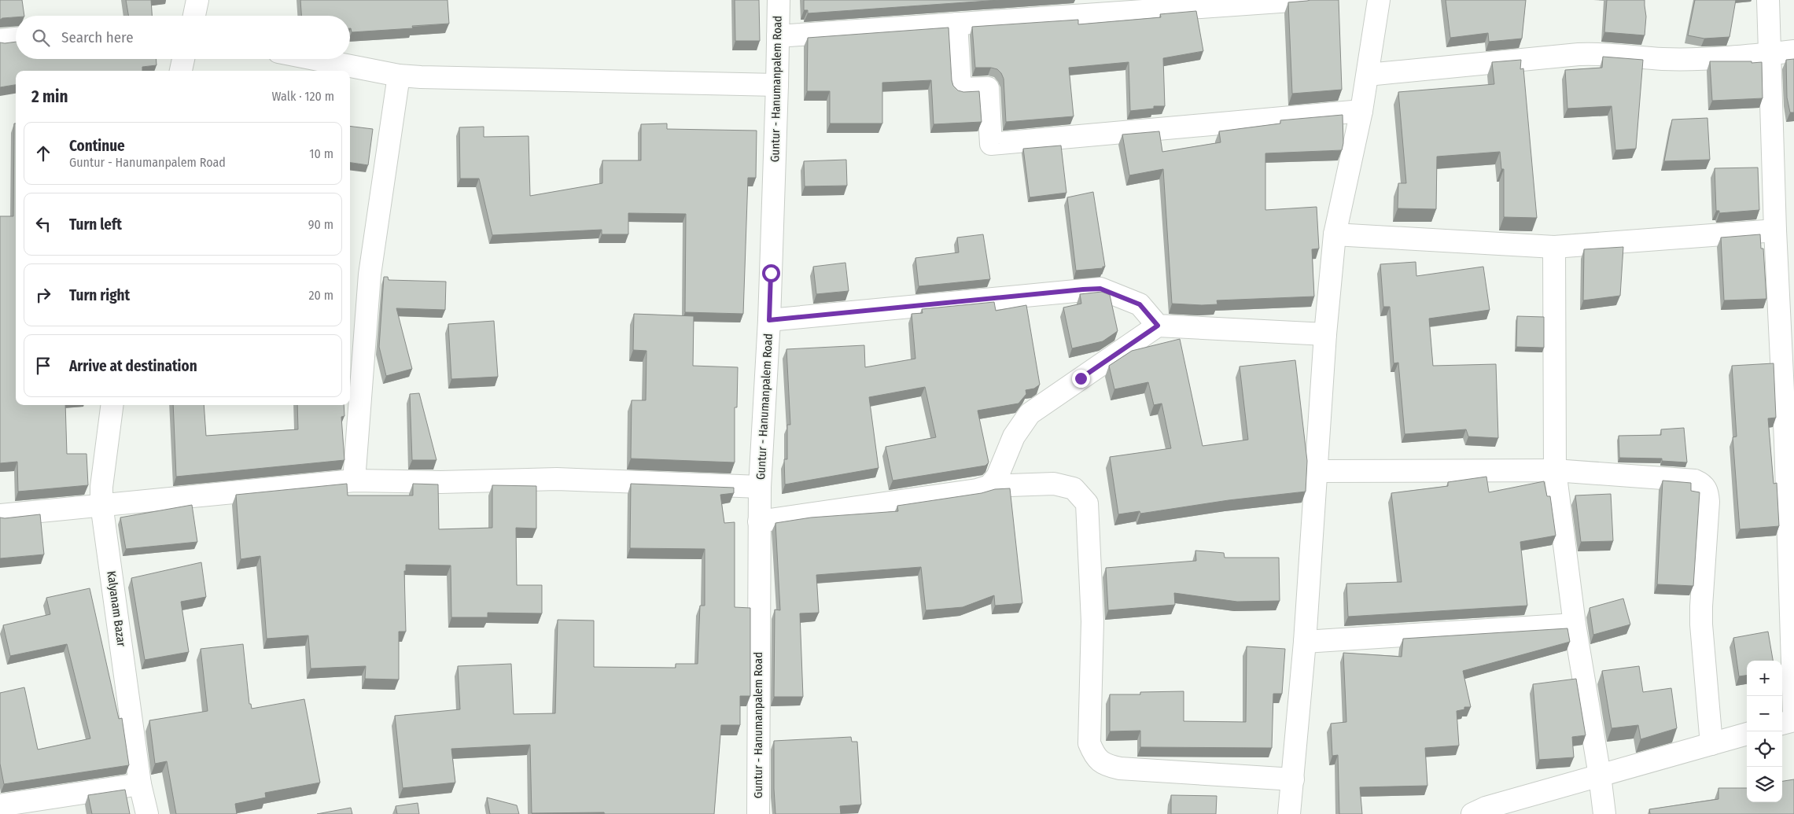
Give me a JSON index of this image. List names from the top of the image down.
{
  "streets": {
    "street": ["Guntur - Hanumanpalem Road", "Kalyanam Bazar"]
  },
  "page": {
    "search": "Search here",
    "heading": ["2 min", "Walk · 120 m"],
    "list": [
      ["Continue", "Guntur - Hanumanpalem Road", "10 m"],
      ["Turn left", "90 m"],
      ["Turn right", "20 m"],
      "Arrive at destination"
    ],
    "map_buttons": ["+", "−"]
  }
}
